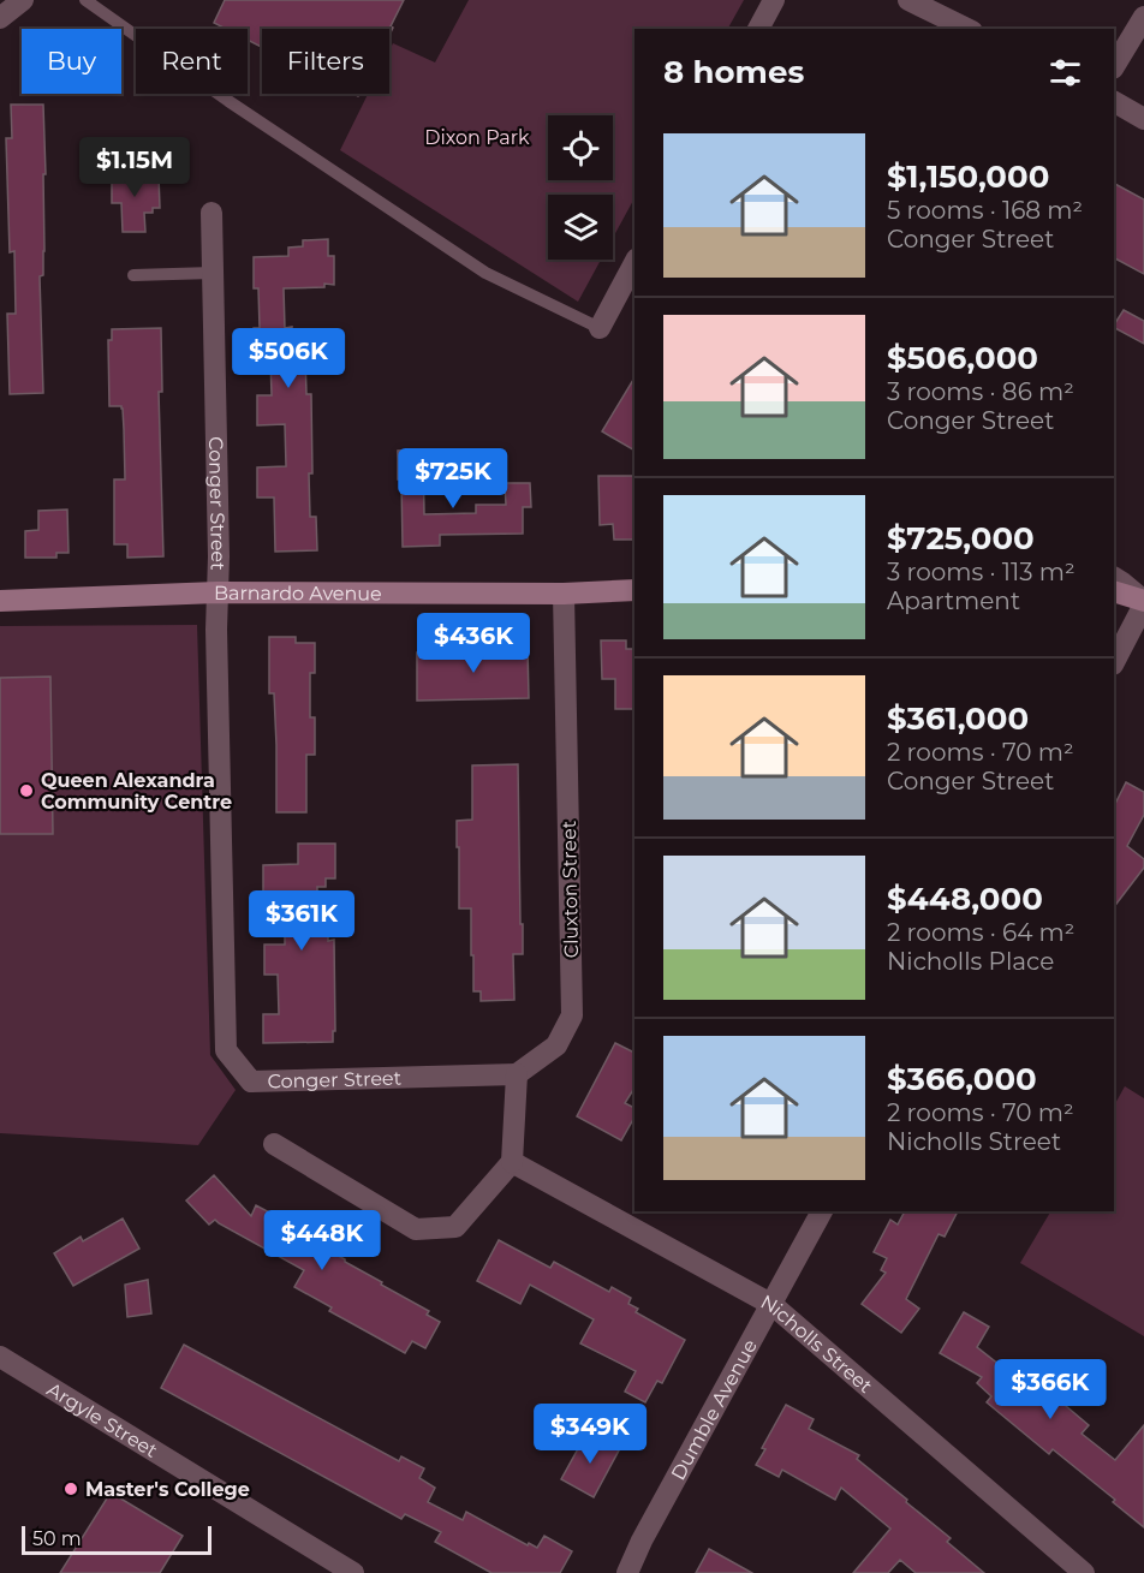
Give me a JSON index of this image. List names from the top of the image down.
{
  "streets": {
    "street": [
      "Conger Street",
      "Barnardo Avenue",
      "Cluxton Street",
      "Nicholls Street",
      "Dumble Avenue",
      "Argyle Street"
    ]
  },
  "crossings": [
    ["Conger Street", "Barnardo Avenue"],
    ["Conger Street", "Cluxton Street"],
    ["Barnardo Avenue", "Cluxton Street"],
    ["Nicholls Street", "Dumble Avenue"]
  ],
  "parks": ["Dixon Park"],
  "places": ["Queen Alexandra Community Centre", "Master's College"],
  "scale_bar": "50 m",
  "page": {
    "chip": ["Buy", "Rent", "Filters"],
    "heading": "8 homes",
    "list": [
      {
        "name": "$1,150,000",
        "note": "5 rooms · 168 m² · Conger Street"
      },
      {
        "name": "$506,000",
        "note": "3 rooms · 86 m² · Conger Street"
      },
      {
        "name": "$725,000",
        "note": "3 rooms · 113 m² · Apartment"
      },
      {
        "name": "$361,000",
        "note": "2 rooms · 70 m² · Conger Street"
      },
      {
        "name": "$448,000",
        "note": "2 rooms · 64 m² · Nicholls Place"
      },
      {
        "name": "$366,000",
        "note": "2 rooms · 70 m² · Nicholls Street"
      }
    ],
    "price": [
      "$1.15M",
      "$506K",
      "$725K",
      "$436K",
      "$361K",
      "$448K",
      "$366K",
      "$349K"
    ],
    "scale": "50 m"
  }
}
